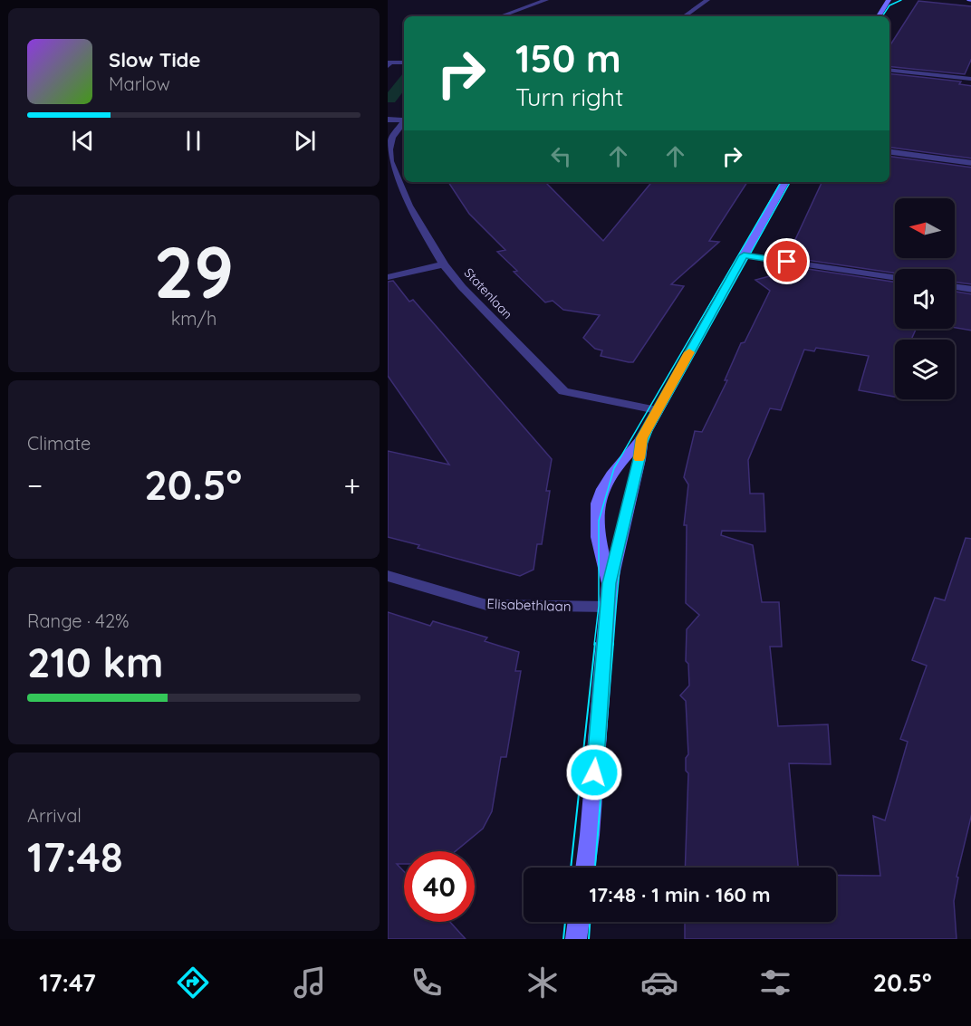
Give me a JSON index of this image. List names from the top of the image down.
{
  "streets": {
    "street": ["Statenlaan", "Elisabethlaan"]
  },
  "north": "left",
  "page": {
    "turn": ["150 m", "Turn right"],
    "song": ["Slow Tide", "Marlow"],
    "tile": [
      ["29", "km/h"],
      "Climate",
      ["Range · 42%", "210 km"],
      ["Arrival", "17:48"]
    ],
    "heat": ["−", "20.5°", "+"],
    "limit": "40",
    "trip": "17:48 · 1 min · 160 m",
    "tabs": ["17:47", "20.5°"]
  }
}
